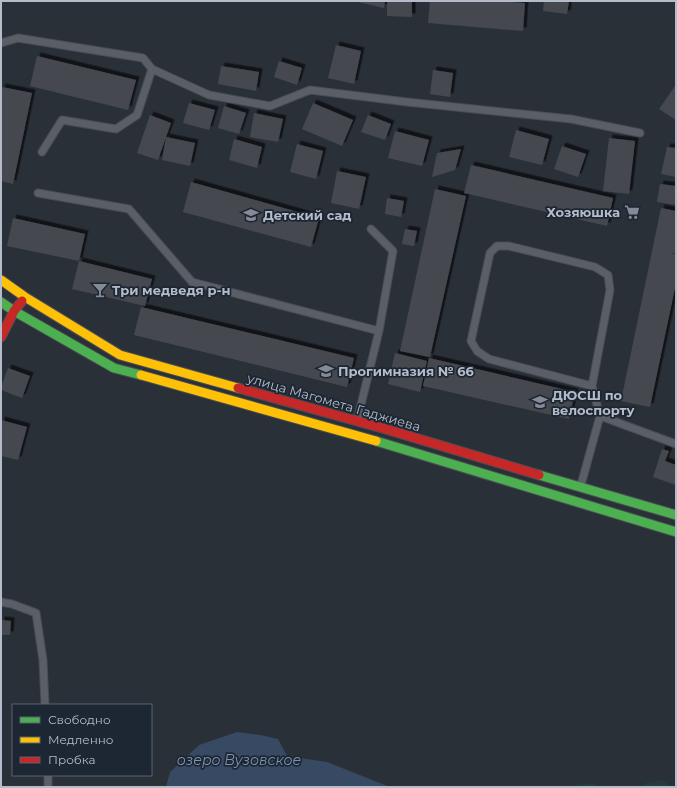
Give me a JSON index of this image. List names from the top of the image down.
{
  "streets": {
    "main road": ["улица Магомета Гаджиева"]
  },
  "water": ["озеро Вузовское"],
  "places": {
    "supermarket": ["Хозяюшка"],
    "school or university": ["Детский сад", "Прогимназия № 66", "ДЮСШ по велоспорту"],
    "bar": ["Три медведя р-н"]
  },
  "legend": ["Свободно", "Медленно", "Пробка"]
}
